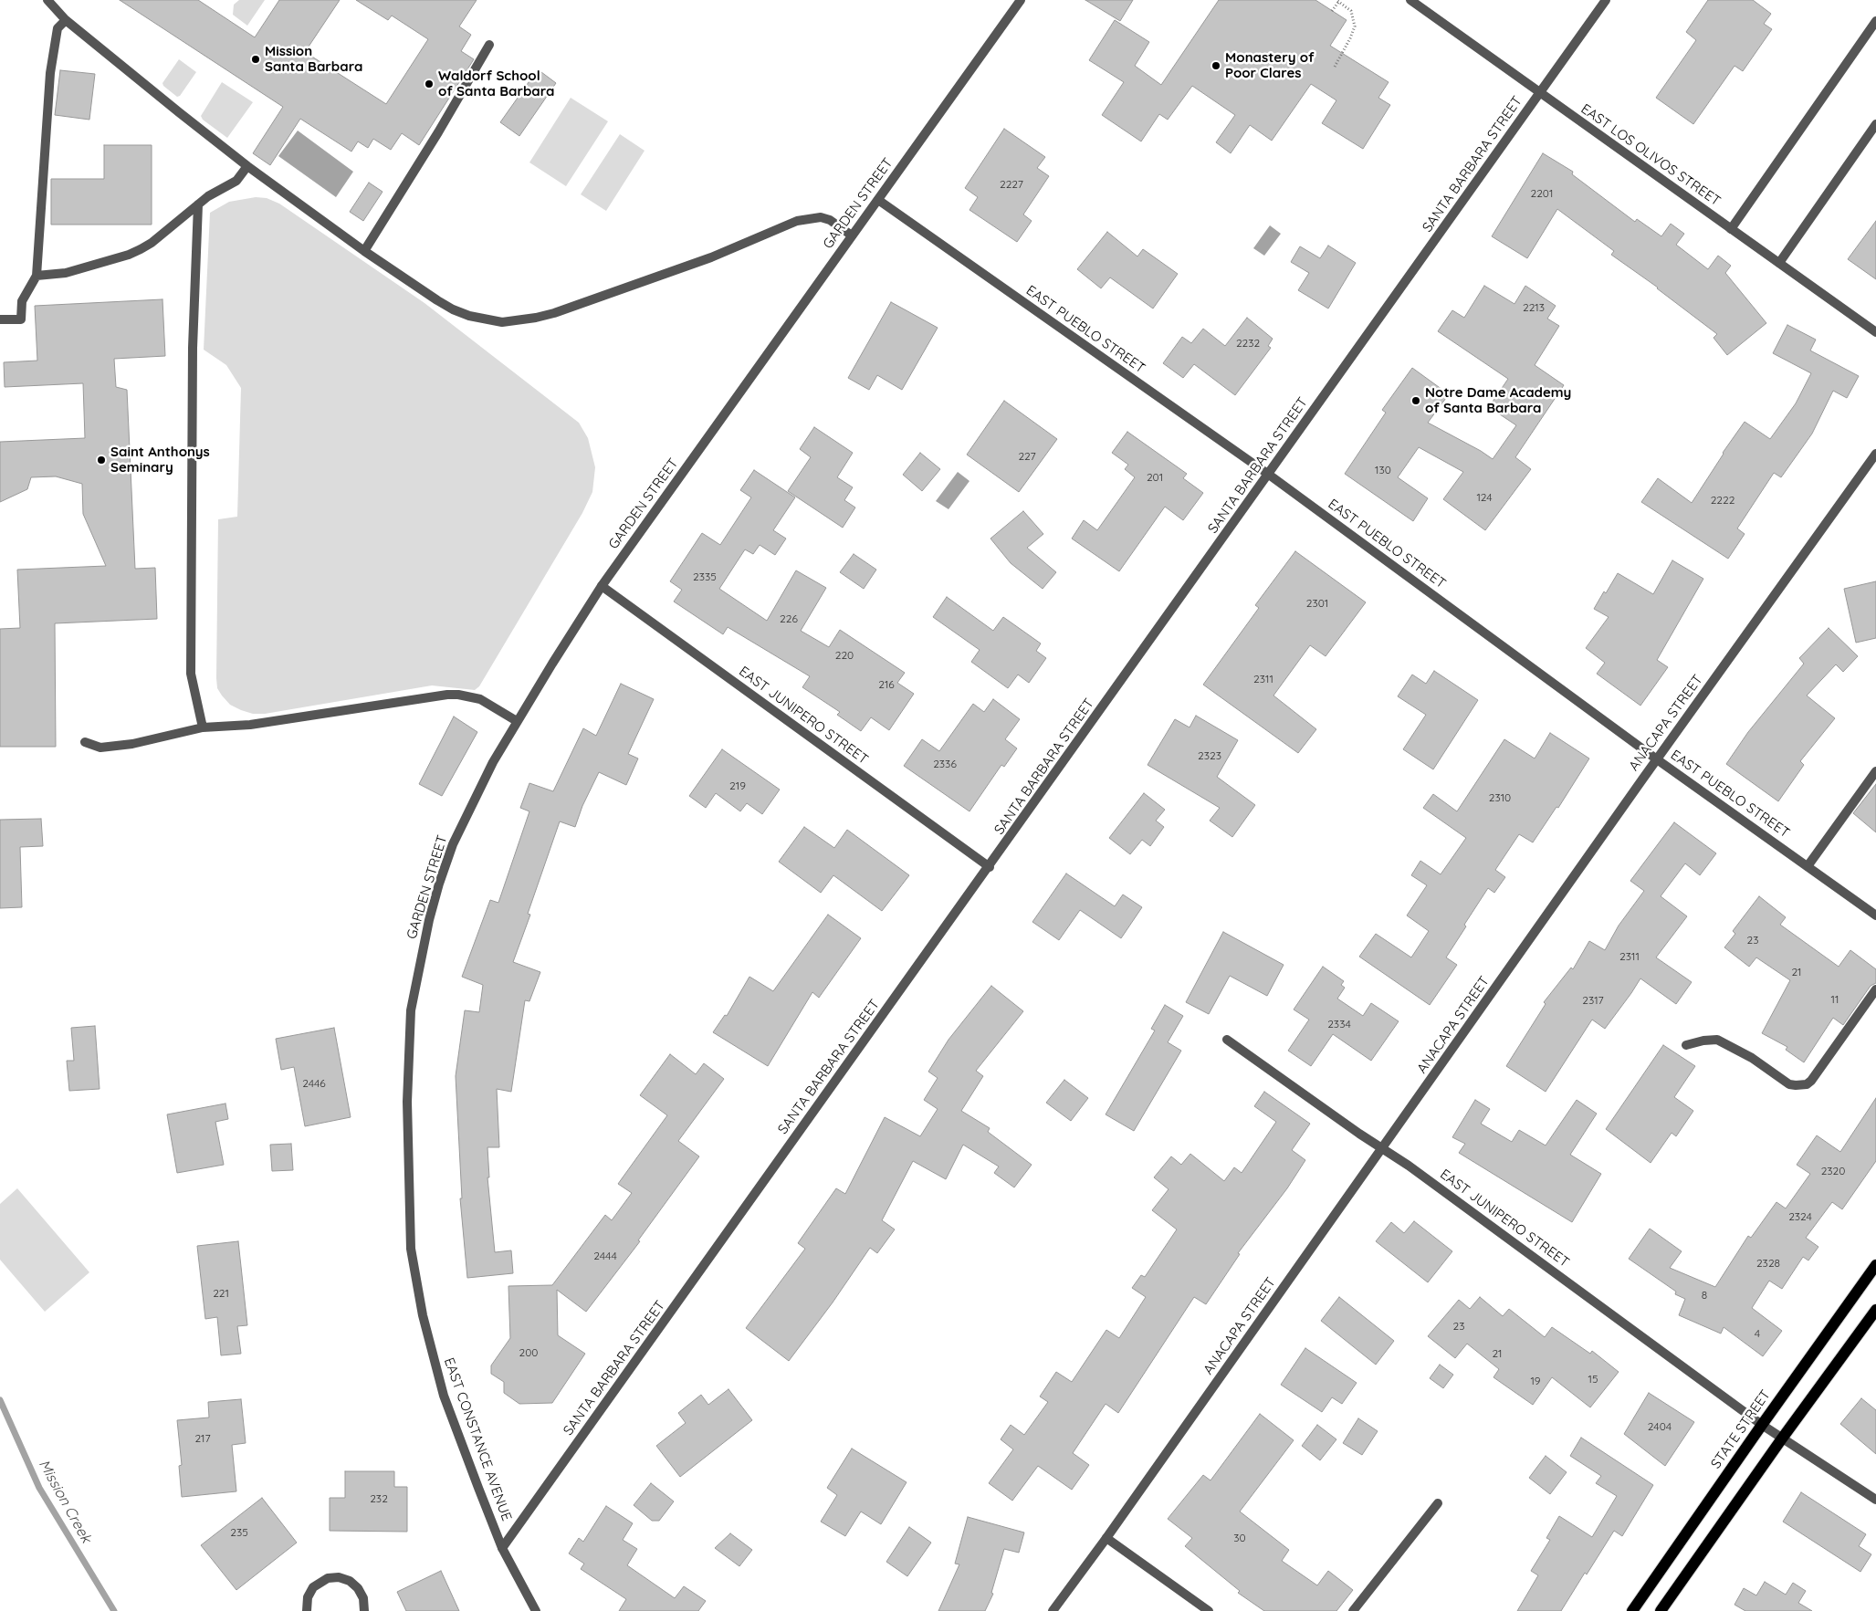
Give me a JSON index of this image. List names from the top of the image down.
{
  "streets": {
    "main road": ["STATE STREET"],
    "street": [
      "EAST LOS OLIVOS STREET",
      "SANTA BARBARA STREET",
      "GARDEN STREET",
      "EAST PUEBLO STREET",
      "EAST JUNIPERO STREET",
      "ANACAPA STREET",
      "EAST CONSTANCE AVENUE"
    ]
  },
  "crossings": [
    ["EAST LOS OLIVOS STREET", "SANTA BARBARA STREET"],
    ["SANTA BARBARA STREET", "EAST PUEBLO STREET"],
    ["SANTA BARBARA STREET", "EAST JUNIPERO STREET"],
    ["SANTA BARBARA STREET", "EAST CONSTANCE AVENUE"],
    ["GARDEN STREET", "EAST PUEBLO STREET"],
    ["GARDEN STREET", "EAST JUNIPERO STREET"],
    ["GARDEN STREET", "EAST CONSTANCE AVENUE"],
    ["EAST PUEBLO STREET", "ANACAPA STREET"],
    ["EAST JUNIPERO STREET", "ANACAPA STREET"],
    ["EAST JUNIPERO STREET", "STATE STREET"]
  ],
  "water": ["Mission Creek"],
  "places": [
    "Mission Santa Barbara",
    "Monastery of Poor Clares",
    "Waldorf School of Santa Barbara",
    "Notre Dame Academy of Santa Barbara",
    "Saint Anthonys Seminary"
  ],
  "house_numbers": [
    "2227",
    "2201",
    "2213",
    "2232",
    "227",
    "130",
    "201",
    "124",
    "2222",
    "2335",
    "2301",
    "226",
    "220",
    "2311",
    "216",
    "2323",
    "2336",
    "219",
    "2310",
    "23",
    "2311",
    "21",
    "11",
    "2317",
    "2334",
    "2446",
    "2320",
    "2324",
    "2444",
    "2328",
    "221",
    "8",
    "23",
    "4",
    "200",
    "21",
    "15",
    "19",
    "2404",
    "217",
    "232",
    "235",
    "30"
  ]
}
